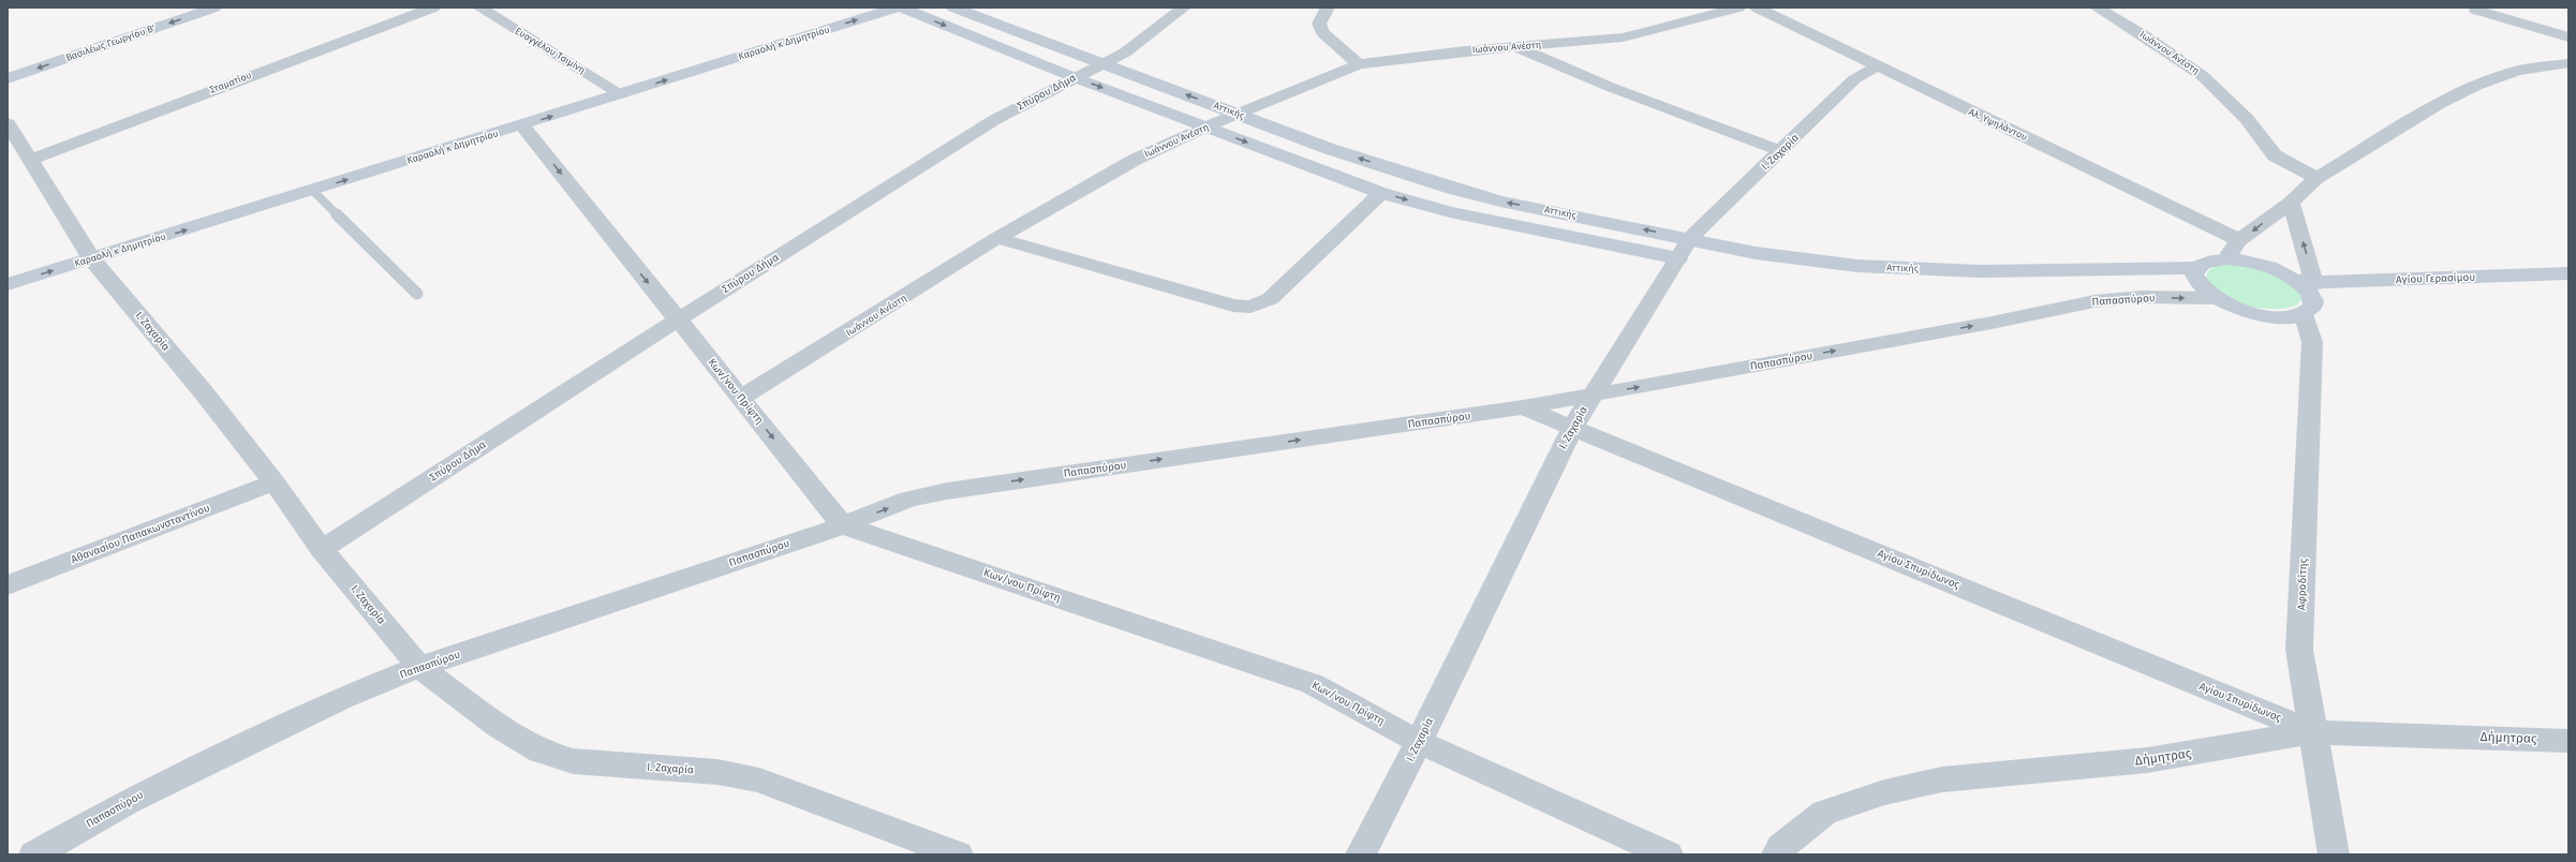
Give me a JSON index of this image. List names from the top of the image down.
{
  "streets": {
    "street": [
      "Βασιλέως Γεωργίου Β'",
      "Καραολή κ Δημητρίου",
      "Ιωάννου Ανέστη",
      "Ευαγγέλου Τσιμίνη",
      "Σταματίου",
      "Σπύρου Δήμα",
      "Αττικής",
      "Αλ. Υψηλάντου",
      "Ι. Ζαχαρία",
      "Αγίου Γερασίμου",
      "Παπασπύρου",
      "Κων/νου Πρίφτη",
      "Αθανασίου Παπακωνσταντίνου",
      "Αγίου Σπυρίδωνος",
      "Αφροδίτης",
      "Δήμητρας"
    ]
  },
  "crossings": [
    ["Καραολή κ Δημητρίου", "Ευαγγέλου Τσιμίνη"],
    ["Καραολή κ Δημητρίου", "Ι. Ζαχαρία"],
    ["Καραολή κ Δημητρίου", "Κων/νου Πρίφτη"],
    ["Ιωάννου Ανέστη", "Αττικής"],
    ["Ιωάννου Ανέστη", "Κων/νου Πρίφτη"],
    ["Σταματίου", "Ι. Ζαχαρία"],
    ["Σπύρου Δήμα", "Αττικής"],
    ["Σπύρου Δήμα", "Ι. Ζαχαρία"],
    ["Σπύρου Δήμα", "Κων/νου Πρίφτη"],
    ["Αττικής", "Ι. Ζαχαρία"],
    ["Αλ. Υψηλάντου", "Ι. Ζαχαρία"],
    ["Ι. Ζαχαρία", "Παπασπύρου"],
    ["Ι. Ζαχαρία", "Κων/νου Πρίφτη"],
    ["Ι. Ζαχαρία", "Αθανασίου Παπακωνσταντίνου"],
    ["Ι. Ζαχαρία", "Αγίου Σπυρίδωνος"],
    ["Παπασπύρου", "Κων/νου Πρίφτη"],
    ["Παπασπύρου", "Αγίου Σπυρίδωνος"],
    ["Αγίου Σπυρίδωνος", "Αφροδίτης"],
    ["Αγίου Σπυρίδωνος", "Δήμητρας"],
    ["Αφροδίτης", "Δήμητρας"]
  ],
  "one_way": ["Βασιλέως Γεωργίου Β'", "Καραολή κ Δημητρίου", "Παπασπύρου"]
}
